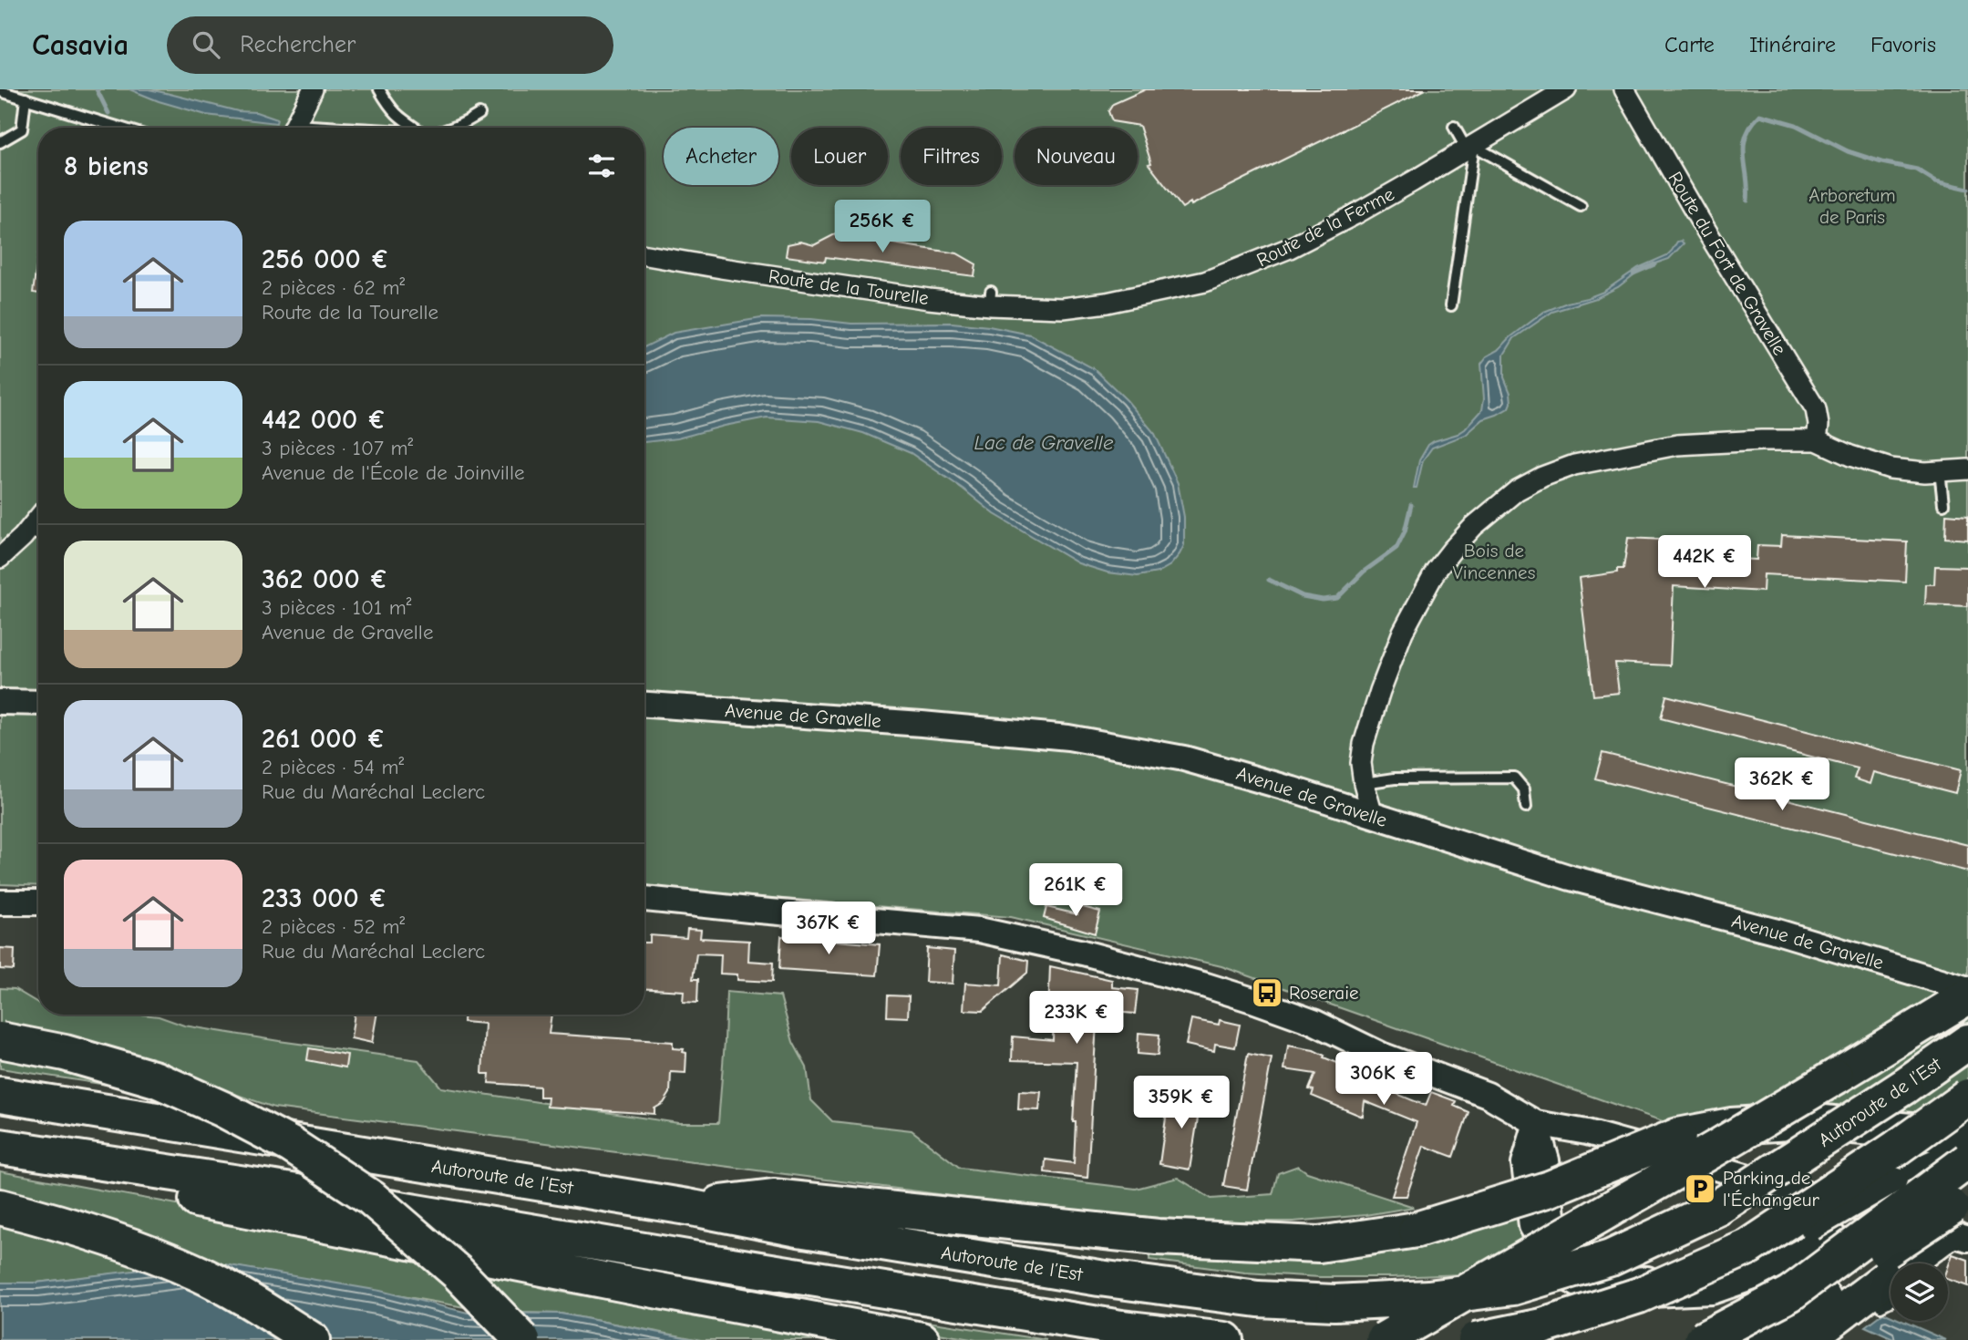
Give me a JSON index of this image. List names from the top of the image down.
{
  "streets": {
    "highway": ["Autoroute de l’Est"],
    "street": [
      "Route de la Ferme",
      "Route du Fort de Gravelle",
      "Route de la Tourelle",
      "Avenue de Gravelle"
    ]
  },
  "crossings": [
    ["Route de la Ferme", "Route de la Tourelle"]
  ],
  "water": ["Lac de Gravelle"],
  "parks": ["Arboretum de Paris", "Bois de Vincennes"],
  "places": {
    "bus stop": ["Roseraie"],
    "parking": ["Parking de l'Échangeur"]
  },
  "page": {
    "header": "Casavia",
    "search": "Rechercher",
    "nav": ["Carte", "Itinéraire", "Favoris"],
    "chip": [
      "Acheter",
      "Louer",
      "Filtres",
      "Nouveau"
    ],
    "heading": "8 biens",
    "price": [
      "256K €",
      "442K €",
      "362K €",
      "261K €",
      "367K €",
      "233K €",
      "306K €",
      "359K €"
    ],
    "list": [
      {
        "name": "256 000 €",
        "note": "2 pièces · 62 m² · Route de la Tourelle"
      },
      {
        "name": "442 000 €",
        "note": "3 pièces · 107 m² · Avenue de l'École de Joinville"
      },
      {
        "name": "362 000 €",
        "note": "3 pièces · 101 m² · Avenue de Gravelle"
      },
      {
        "name": "261 000 €",
        "note": "2 pièces · 54 m² · Rue du Maréchal Leclerc"
      },
      {
        "name": "233 000 €",
        "note": "2 pièces · 52 m² · Rue du Maréchal Leclerc"
      }
    ]
  }
}
